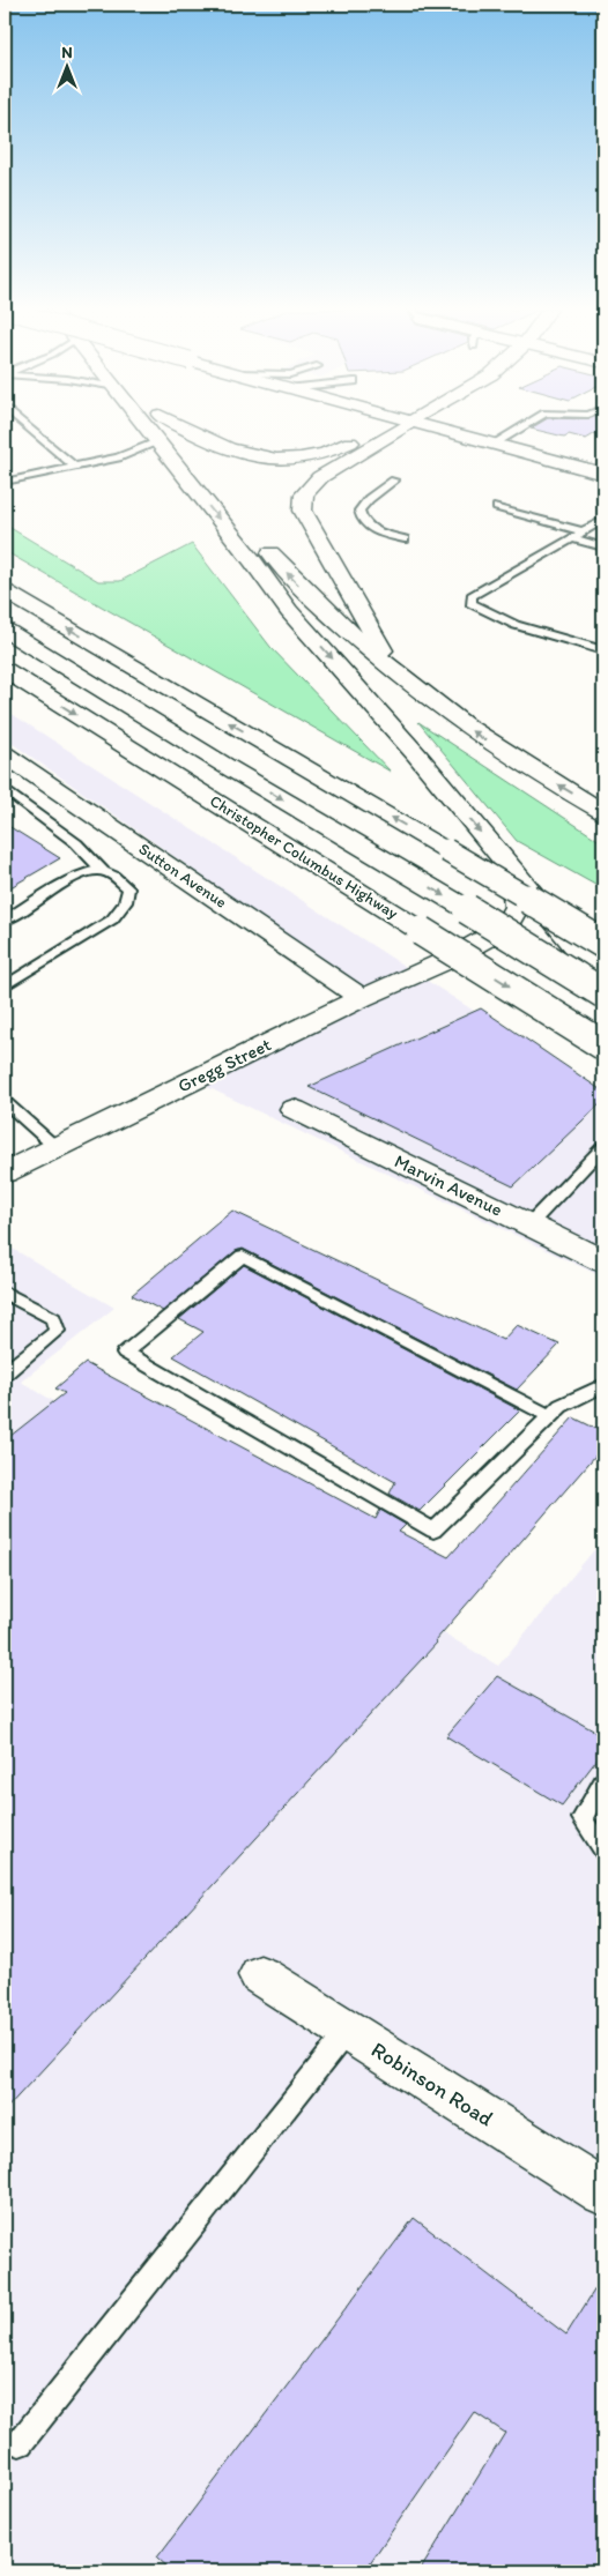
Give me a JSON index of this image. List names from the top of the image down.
{
  "streets": {
    "main road": [
      "Christopher Columbus Highway",
      "Sutton Avenue",
      "Gregg Street",
      "Marvin Avenue",
      "Robinson Road"
    ]
  },
  "crossings": [
    ["Sutton Avenue", "Gregg Street"]
  ],
  "north": "top"
}
